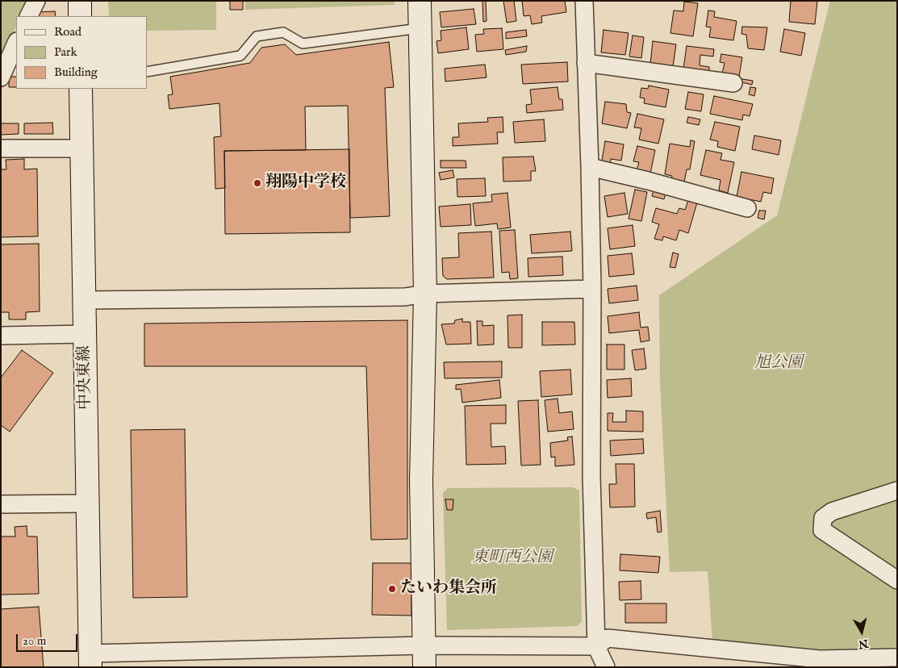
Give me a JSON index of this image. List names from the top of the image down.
{
  "streets": {
    "street": ["中央東線"]
  },
  "parks": ["旭公園", "東町西公園"],
  "places": ["翔陽中学校", "たいわ集会所"],
  "legend": ["Road", "Park", "Building"],
  "scale_bar": "20 m",
  "north": "bottom"
}
